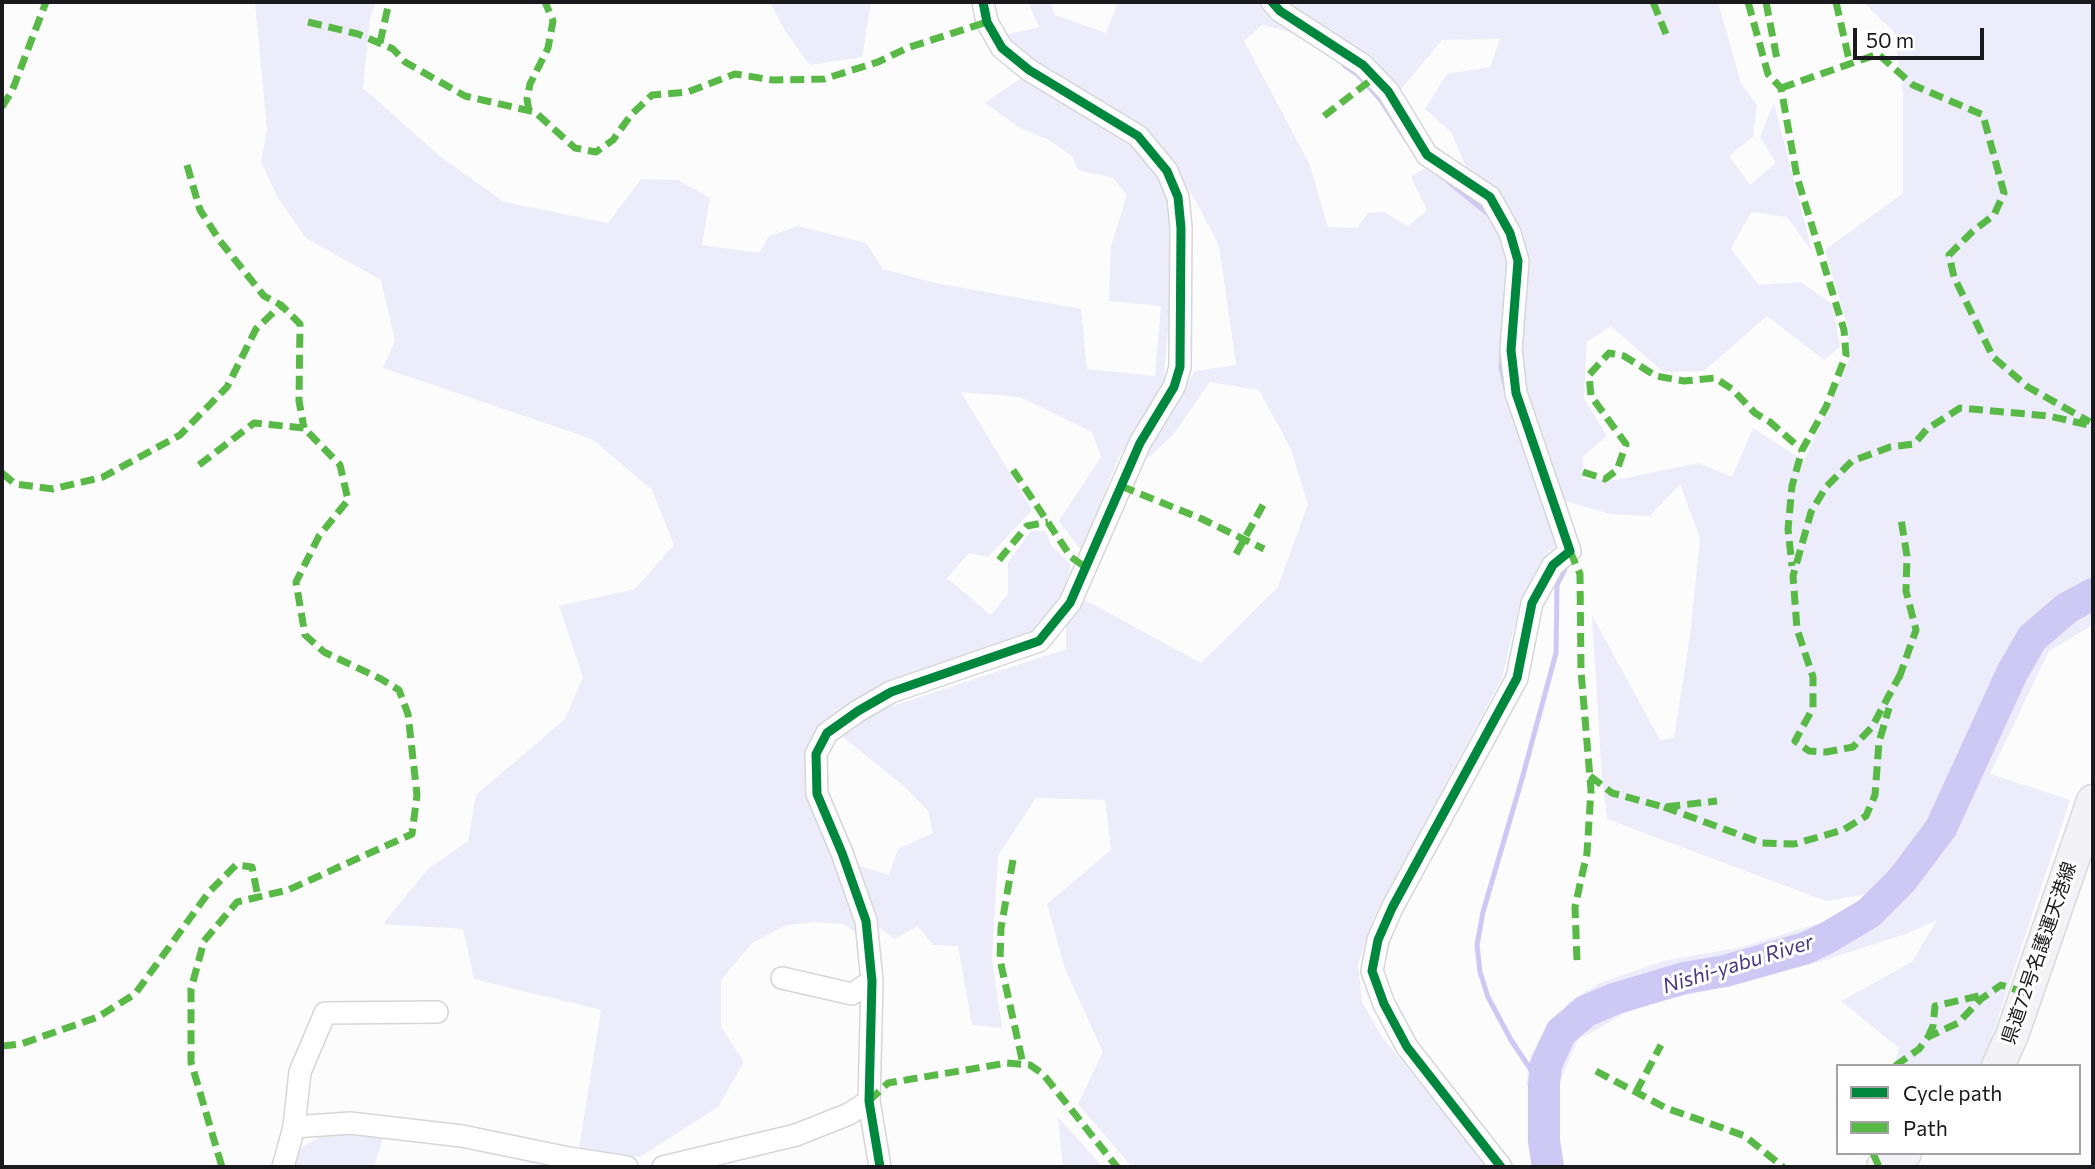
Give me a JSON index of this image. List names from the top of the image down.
{
  "streets": {
    "main road": ["県道72号名護運天港線"]
  },
  "water": ["Nishi-yabu River"],
  "legend": ["Cycle path", "Path"],
  "scale_bar": "50 m"
}
